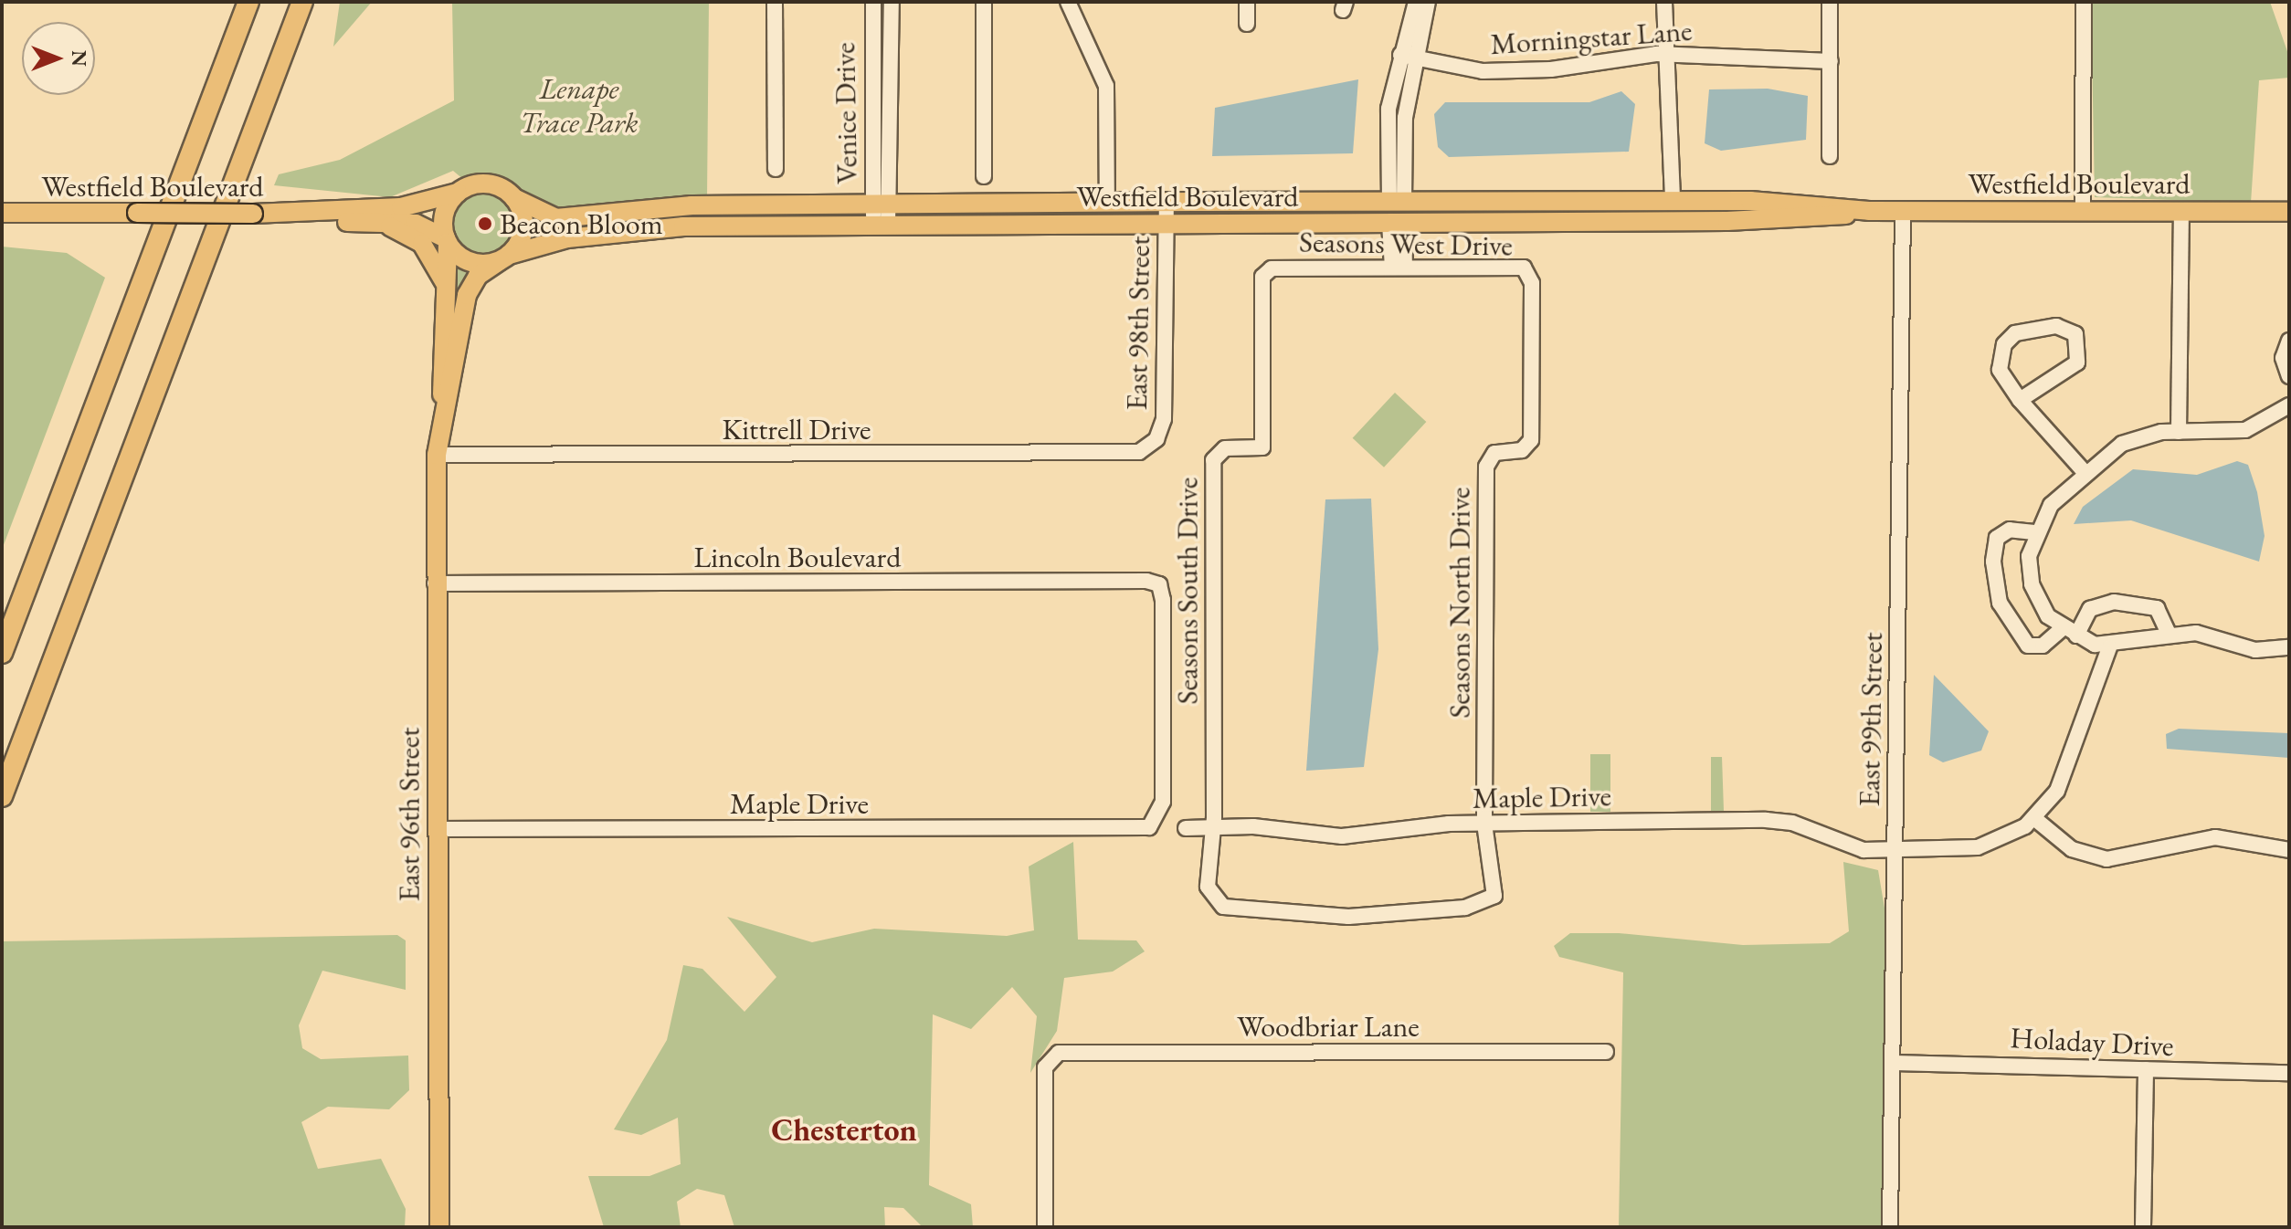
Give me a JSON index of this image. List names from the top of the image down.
{
  "streets": {
    "main road": ["Westfield Boulevard", "East 96th Street"],
    "street": [
      "Morningstar Lane",
      "Venice Drive",
      "Seasons West Drive",
      "East 98th Street",
      "Kittrell Drive",
      "Lincoln Boulevard",
      "Seasons South Drive",
      "Seasons North Drive",
      "East 99th Street",
      "Maple Drive",
      "Woodbriar Lane",
      "Holaday Drive"
    ]
  },
  "crossings": [
    ["Venice Drive", "Westfield Boulevard"],
    ["Westfield Boulevard", "East 98th Street"],
    ["Westfield Boulevard", "East 99th Street"],
    ["Westfield Boulevard", "East 96th Street"],
    ["Seasons West Drive", "Seasons South Drive"],
    ["Seasons West Drive", "Seasons North Drive"],
    ["East 98th Street", "Kittrell Drive"],
    ["Kittrell Drive", "East 96th Street"],
    ["Lincoln Boulevard", "Maple Drive"],
    ["Lincoln Boulevard", "East 96th Street"],
    ["Seasons South Drive", "Maple Drive"],
    ["Seasons North Drive", "Maple Drive"],
    ["East 99th Street", "Maple Drive"],
    ["East 99th Street", "Holaday Drive"],
    ["Maple Drive", "East 96th Street"]
  ],
  "districts": ["Chesterton"],
  "parks": ["Lenape Trace Park"],
  "places": ["Beacon Bloom"],
  "north": "right"
}
